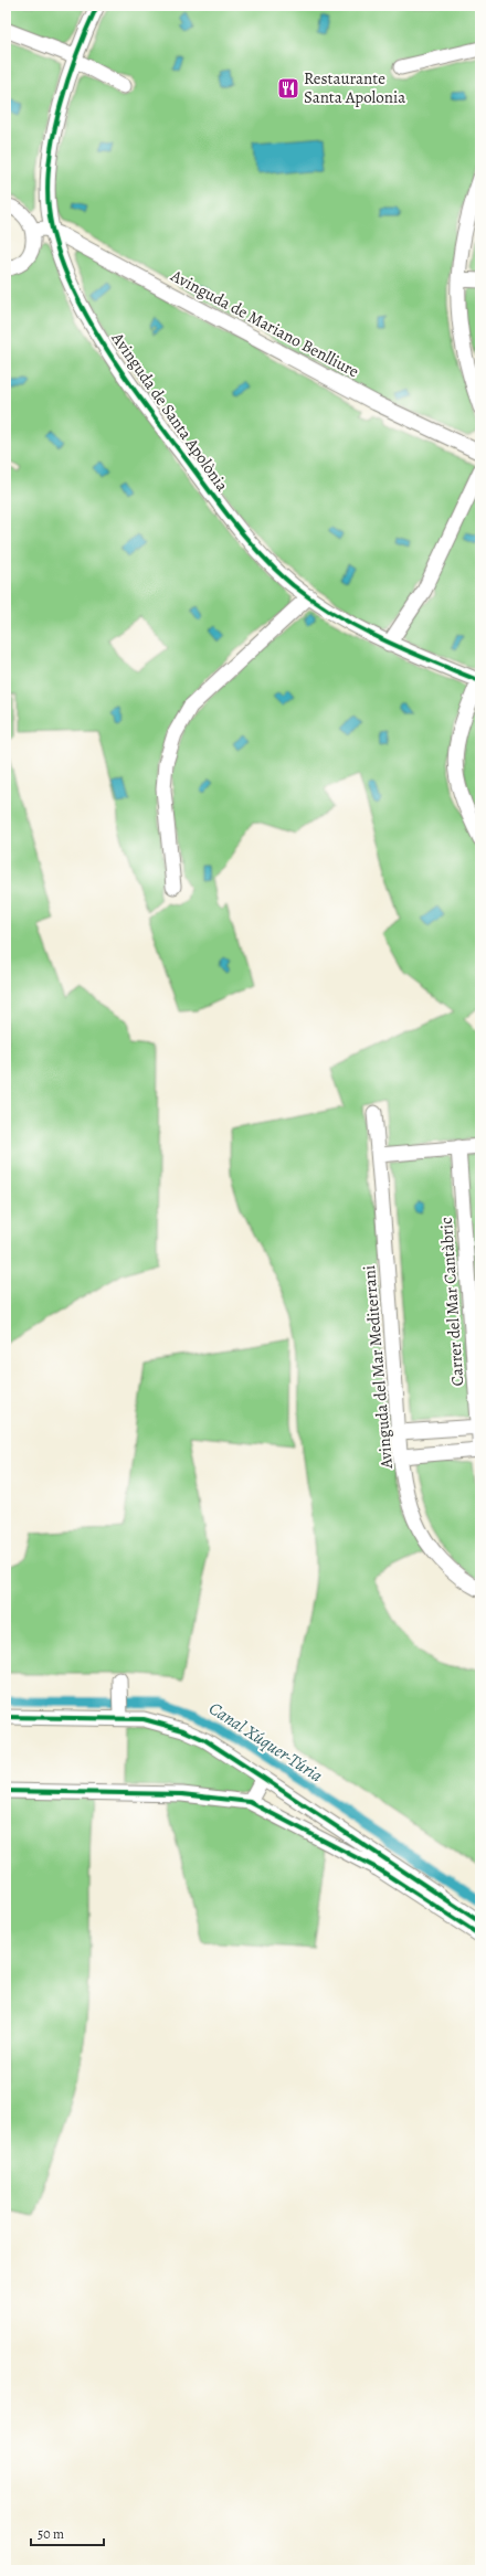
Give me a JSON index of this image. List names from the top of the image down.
{
  "streets": {
    "street": [
      "Avinguda de Mariano Benlliure",
      "Avinguda de Santa Apolònia",
      "Carrer del Mar Cantàbric",
      "Avinguda del Mar Mediterrani"
    ]
  },
  "crossings": [
    ["Avinguda de Mariano Benlliure", "Avinguda de Santa Apolònia"]
  ],
  "water": ["Canal Xúquer-Túria"],
  "places": {
    "restaurant": ["Restaurante Santa Apolonia"]
  },
  "scale_bar": "50 m"
}
